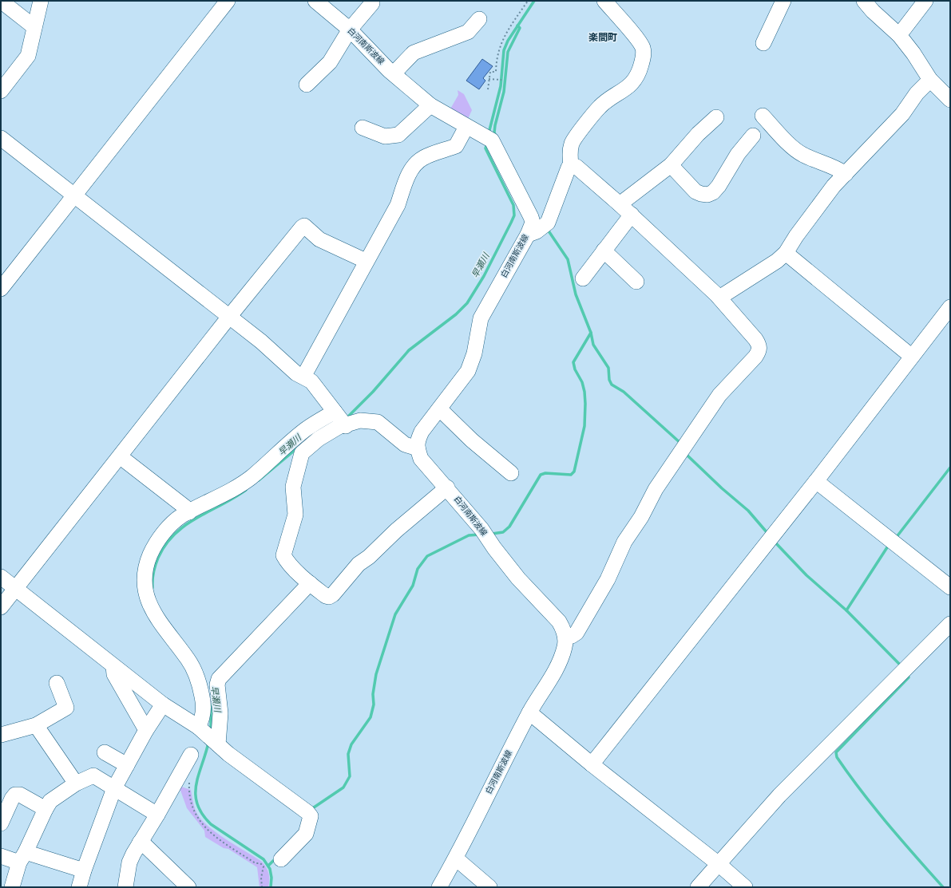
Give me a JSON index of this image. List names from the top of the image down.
{
  "streets": {
    "street": ["白河南斯波線"]
  },
  "districts": ["楽間町"],
  "water": ["早瀬川"]
}
